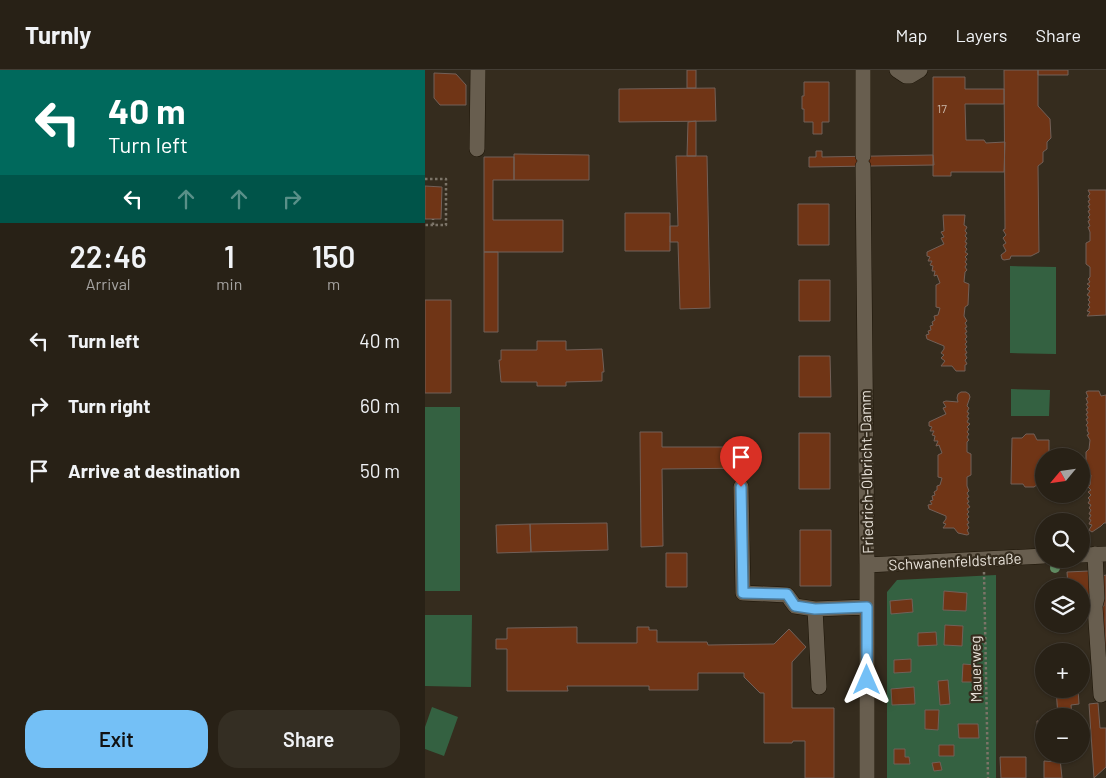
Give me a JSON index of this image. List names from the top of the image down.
{
  "streets": {
    "street": ["Friedrich-Olbricht-Damm", "Schwanenfeldstraße"],
    "path": ["Mauerweg"]
  },
  "crossings": [
    ["Friedrich-Olbricht-Damm", "Schwanenfeldstraße"],
    ["Schwanenfeldstraße", "Mauerweg"]
  ],
  "house_numbers": ["17"],
  "north": "bottom left",
  "page": {
    "header": "Turnly",
    "nav": ["Map", "Layers", "Share"],
    "turn": ["40 m", "Turn left"],
    "eta": [
      "22:46",
      "Arrival",
      "1",
      "min",
      "150",
      "m"
    ],
    "list": [
      {
        "name": "Turn left",
        "value": "40 m"
      },
      {
        "name": "Turn right",
        "value": "60 m"
      },
      {
        "name": "Arrive at destination",
        "value": "50 m"
      }
    ],
    "map_buttons": ["+", "−"],
    "buttons": ["Exit", "Share"]
  }
}
